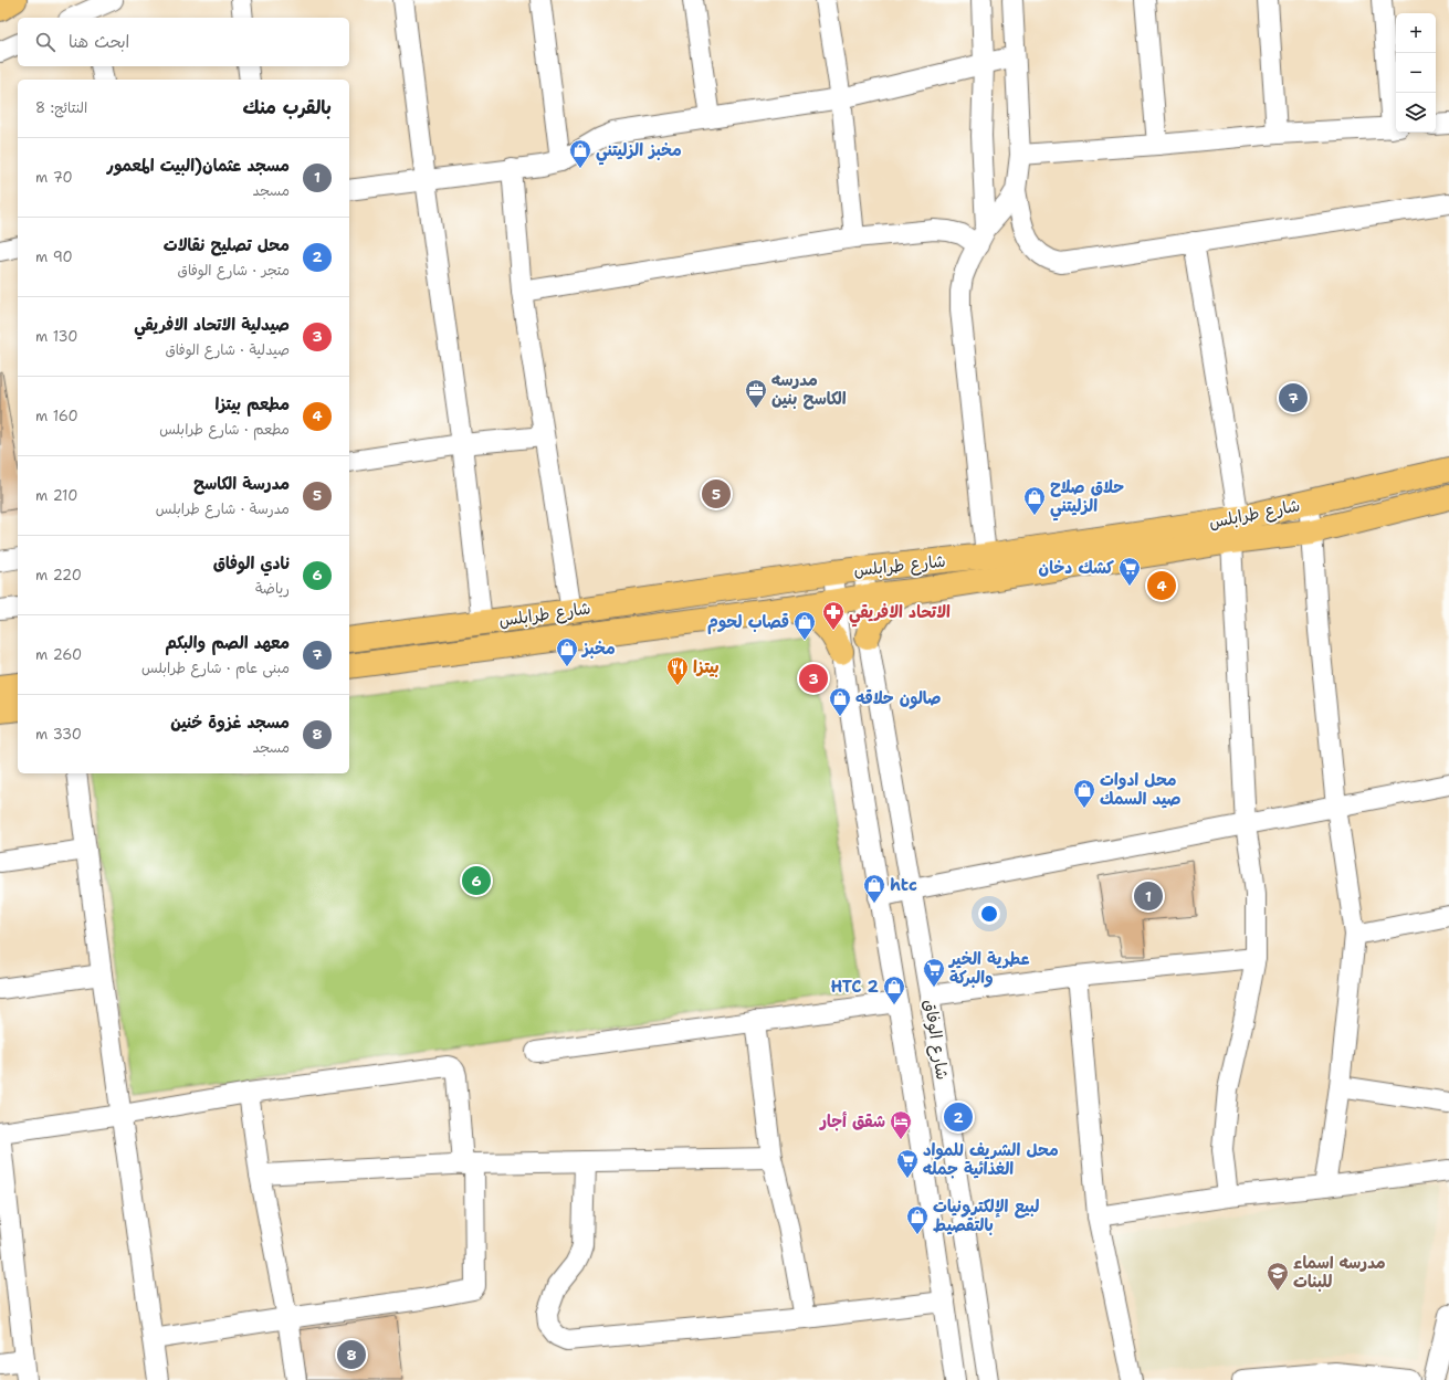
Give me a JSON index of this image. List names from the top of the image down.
{
  "streets": {
    "main road": ["شارع طرابلس"],
    "street": ["شارع الوفاق"]
  },
  "crossings": [
    ["شارع طرابلس", "شارع الوفاق"]
  ],
  "places": {
    "shop": [
      "مخبز الزليتني",
      "حلاق صلاح الزليتني",
      "قصاب لحوم",
      "مخبز",
      "صالون حلاقه",
      "محل ادوات صيد السمك",
      "htc",
      "HTC 2",
      "لبيع الإلكترونيات بالتقصيط"
    ],
    "office": ["مدرسه الكاسح بنين"],
    "supermarket": ["كشك دخان", "عطرية الخير والبركة", "محل الشريف للمواد الغذائية جمله"],
    "pharmacy": ["الاتحاد الافريقي"],
    "restaurant": ["بيتزا"],
    "hotel": ["شقق أجار"],
    "school or university": ["مدرسه اسماء للبنات"]
  },
  "page": {
    "map_buttons": ["+", "−"],
    "search": "ابحث هنا",
    "heading": ["بالقرب منك", "النتائج: 8"],
    "list": [
      {
        "mark": "1",
        "name": "مسجد عثمان(البيت المعمور",
        "note": "مسجد",
        "value": "70 m"
      },
      {
        "mark": "2",
        "name": "محل تصليح نقالات",
        "note": "متجر · شارع الوفاق",
        "value": "90 m"
      },
      {
        "mark": "3",
        "name": "صيدلية الاتحاد الافريقي",
        "note": "صيدلية · شارع الوفاق",
        "value": "130 m"
      },
      {
        "mark": "4",
        "name": "مطعم بيتزا",
        "note": "مطعم · شارع طرابلس",
        "value": "160 m"
      },
      {
        "mark": "5",
        "name": "مدرسة الكاسح",
        "note": "مدرسة · شارع طرابلس",
        "value": "210 m"
      },
      {
        "mark": "6",
        "name": "نادي الوفاق",
        "note": "رياضة",
        "value": "220 m"
      },
      {
        "mark": "7",
        "name": "معهد الصم والبكم",
        "note": "مبنى عام · شارع طرابلس",
        "value": "260 m"
      },
      {
        "mark": "8",
        "name": "مسجد غزوة حُنين",
        "note": "مسجد",
        "value": "330 m"
      }
    ],
    "pins": [
      "7",
      "5",
      "4",
      "3",
      "6",
      "1",
      "2",
      "8"
    ]
  }
}
